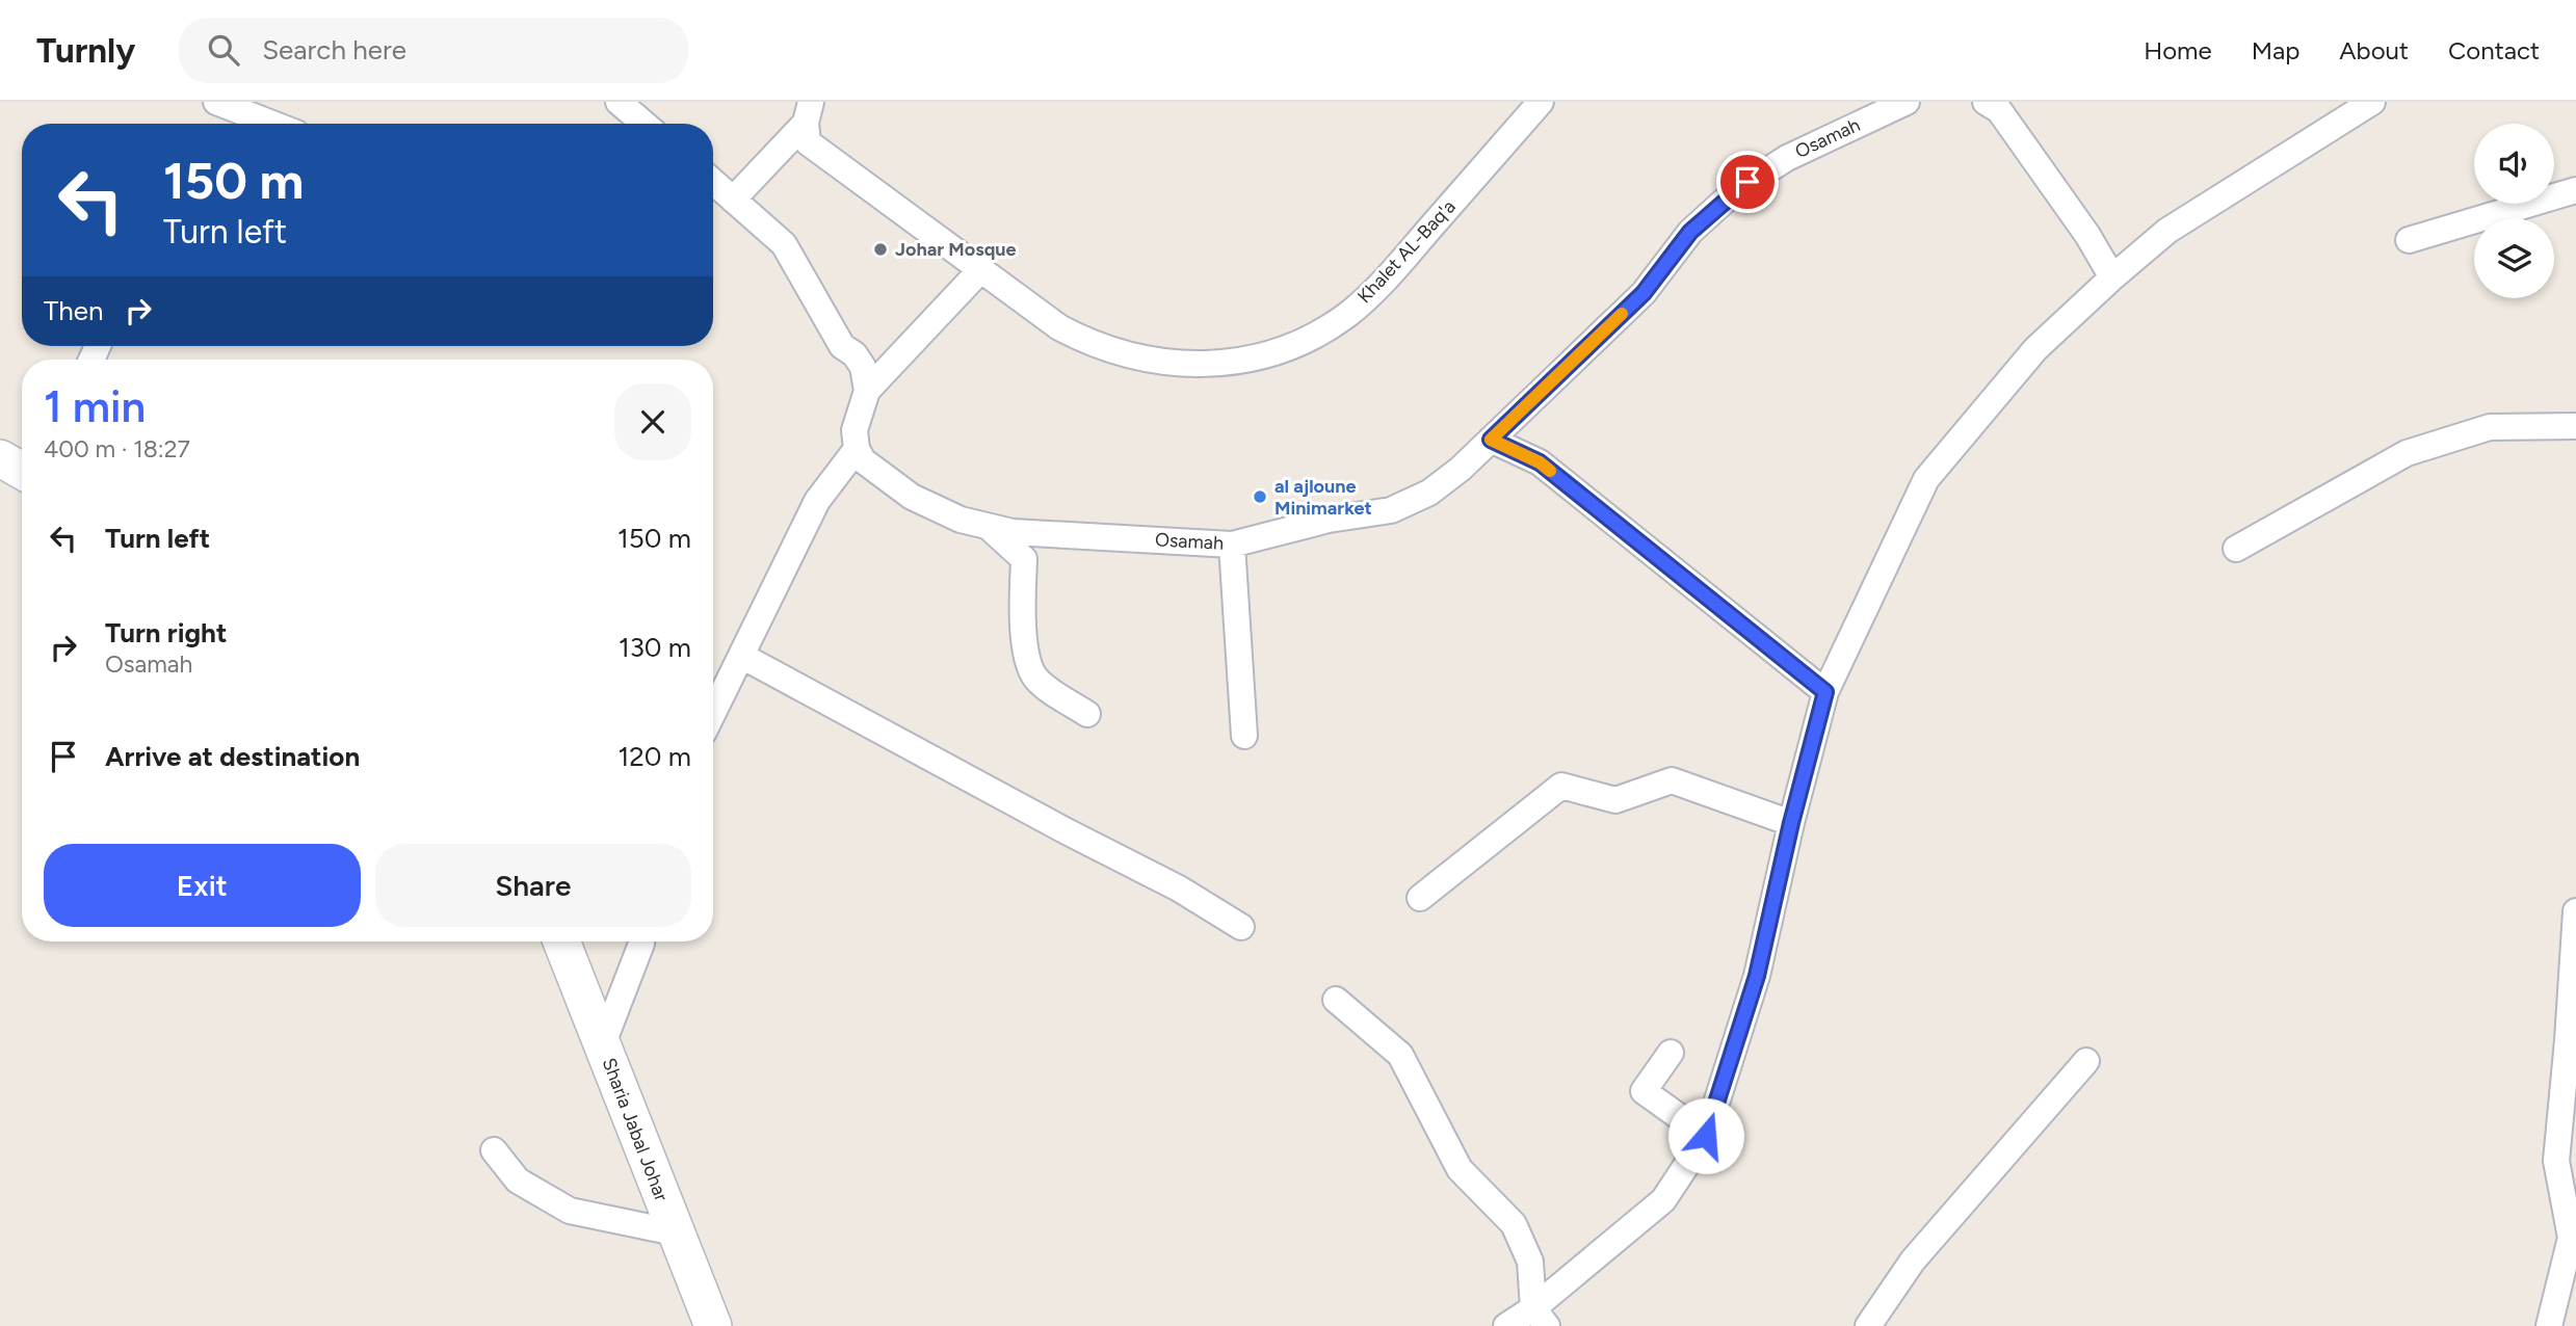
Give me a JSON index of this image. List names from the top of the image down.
{
  "streets": {
    "street": ["Osamah", "Khalet AL-Baq'a", "Sharia Jabal Johar"]
  },
  "places": ["Johar Mosque", "al ajloune Minimarket"],
  "page": {
    "header": "Turnly",
    "search": "Search here",
    "nav": [
      "Home",
      "Map",
      "About",
      "Contact"
    ],
    "turn": ["150 m", "Turn left"],
    "then": "Then",
    "heading": ["1 min", "400 m · 18:27"],
    "list": [
      {
        "name": "Turn left",
        "value": "150 m"
      },
      {
        "name": "Turn right",
        "note": "Osamah",
        "value": "130 m"
      },
      {
        "name": "Arrive at destination",
        "value": "120 m"
      }
    ],
    "buttons": ["Exit", "Share"]
  }
}
